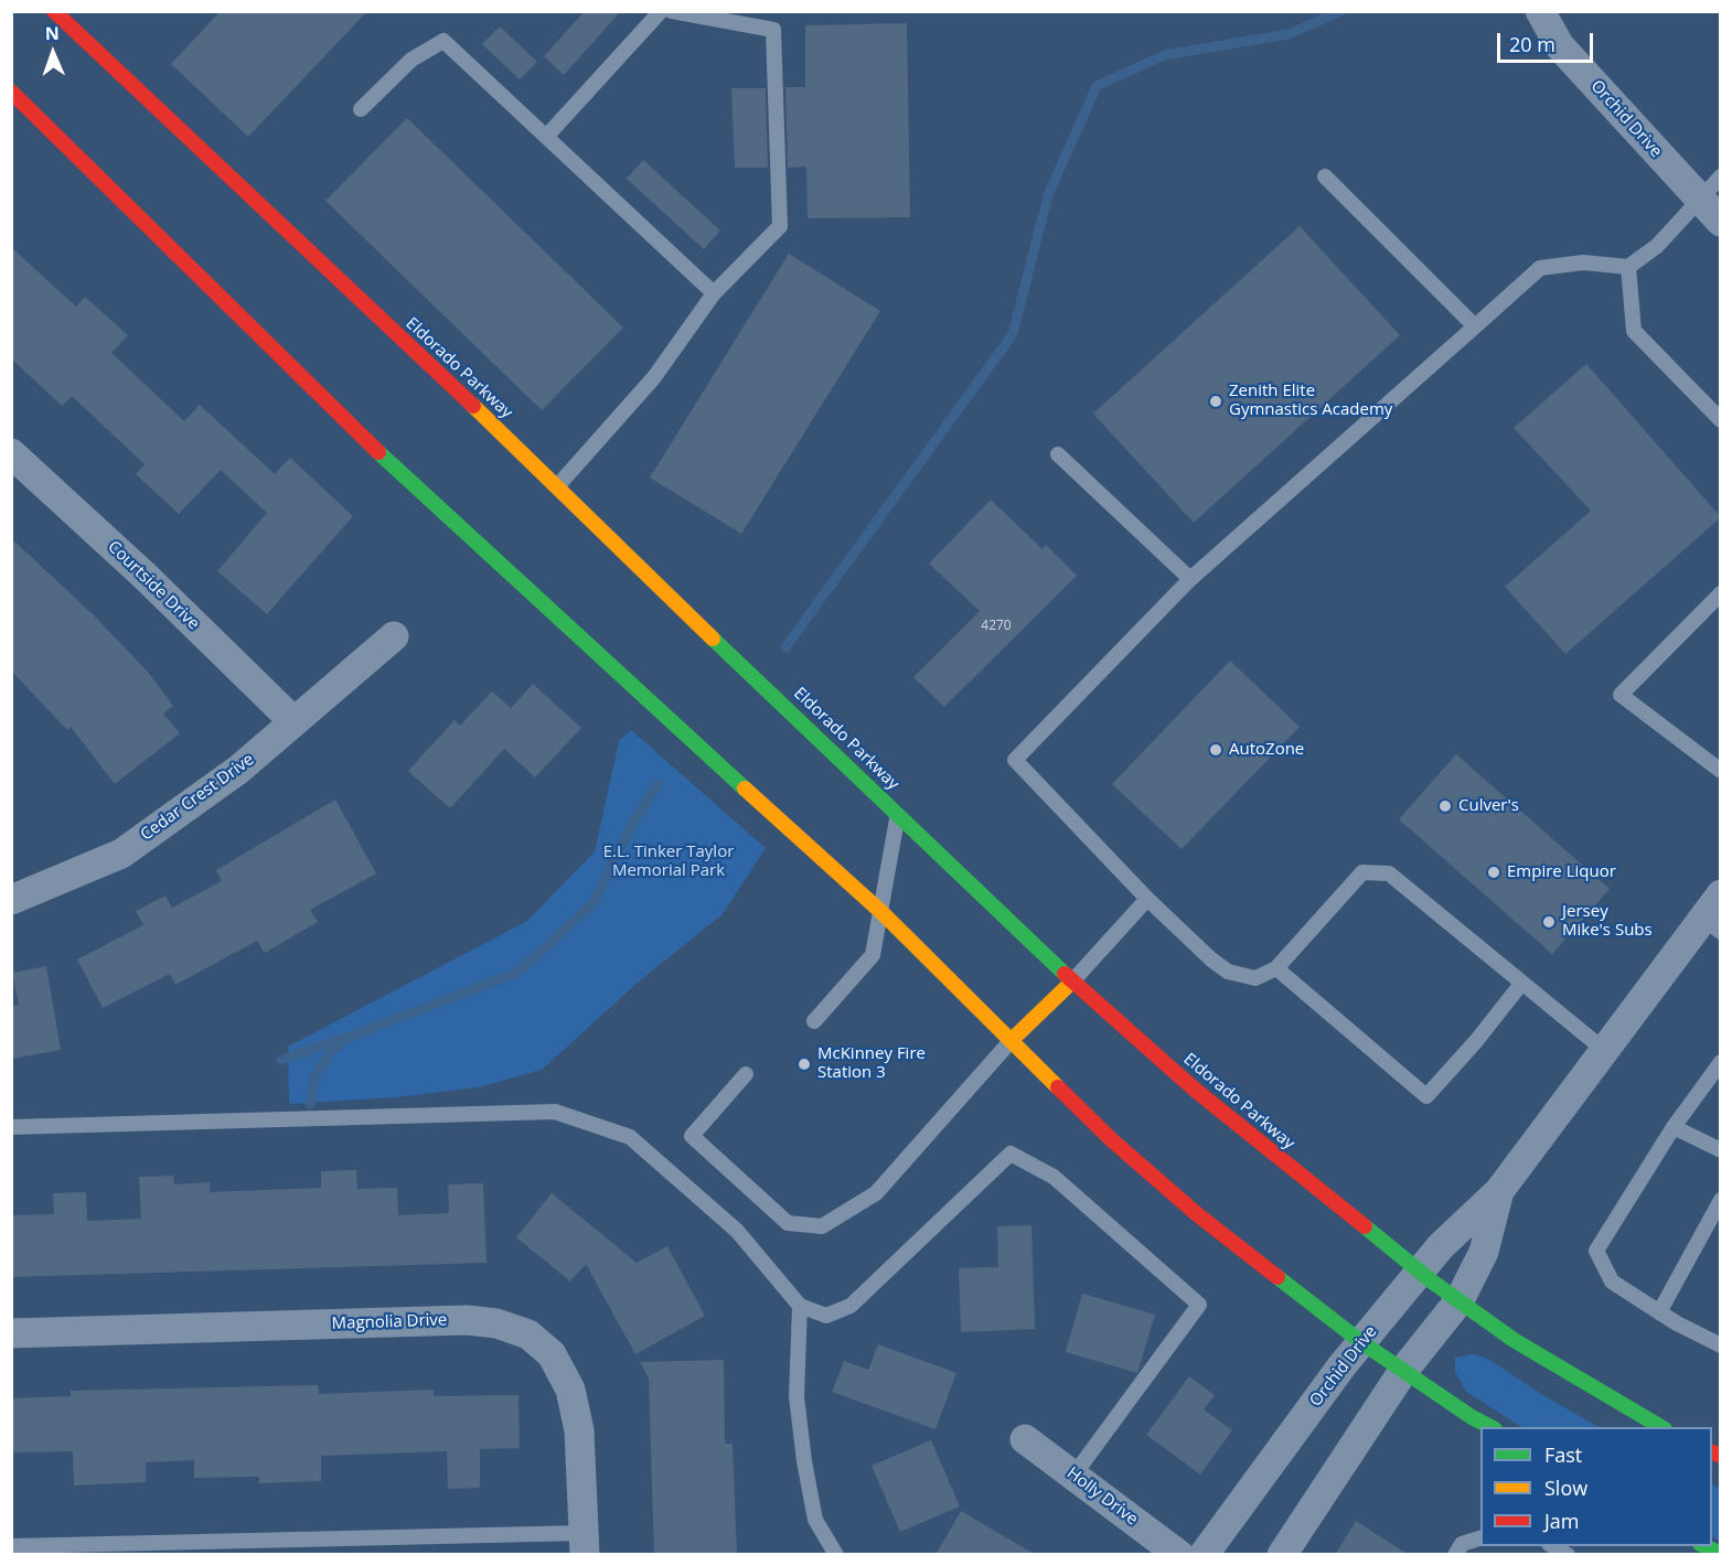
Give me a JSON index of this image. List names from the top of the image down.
{
  "streets": {
    "main road": ["Eldorado Parkway"],
    "street": [
      "Orchid Drive",
      "Courtside Drive",
      "Cedar Crest Drive",
      "Magnolia Drive",
      "Holly Drive"
    ]
  },
  "crossings": [
    ["Orchid Drive", "Eldorado Parkway"],
    ["Courtside Drive", "Cedar Crest Drive"]
  ],
  "parks": ["E.L. Tinker Taylor Memorial Park"],
  "places": [
    "Zenith Elite Gymnastics Academy",
    "AutoZone",
    "Culver's",
    "Empire Liquor",
    "Jersey Mike's Subs",
    "McKinney Fire Station 3"
  ],
  "house_numbers": ["4270"],
  "legend": ["Fast", "Slow", "Jam"],
  "scale_bar": "20 m",
  "north": "top"
}
